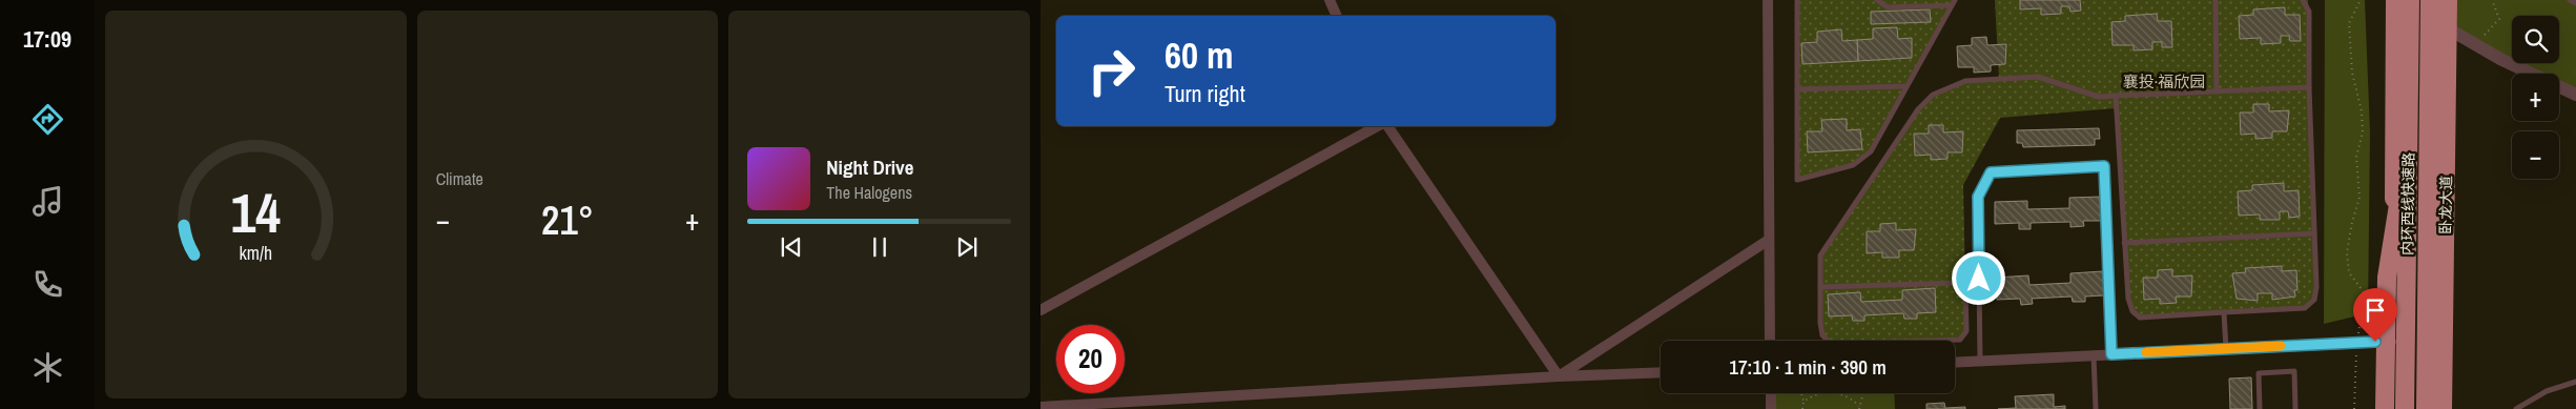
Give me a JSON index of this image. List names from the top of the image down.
{
  "streets": {
    "highway": ["内环西线快速路", "卧龙大道"]
  },
  "districts": ["襄投·福欣园"],
  "page": {
    "tabs": "17:09",
    "tile": "Climate",
    "map_buttons": ["+", "−"],
    "turn": ["60 m", "Turn right"],
    "song": ["Night Drive", "The Halogens"],
    "heat": ["−", "21°", "+"],
    "limit": "20",
    "trip": "17:10 · 1 min · 390 m",
    "gauge": ["14", "km/h"]
  }
}
